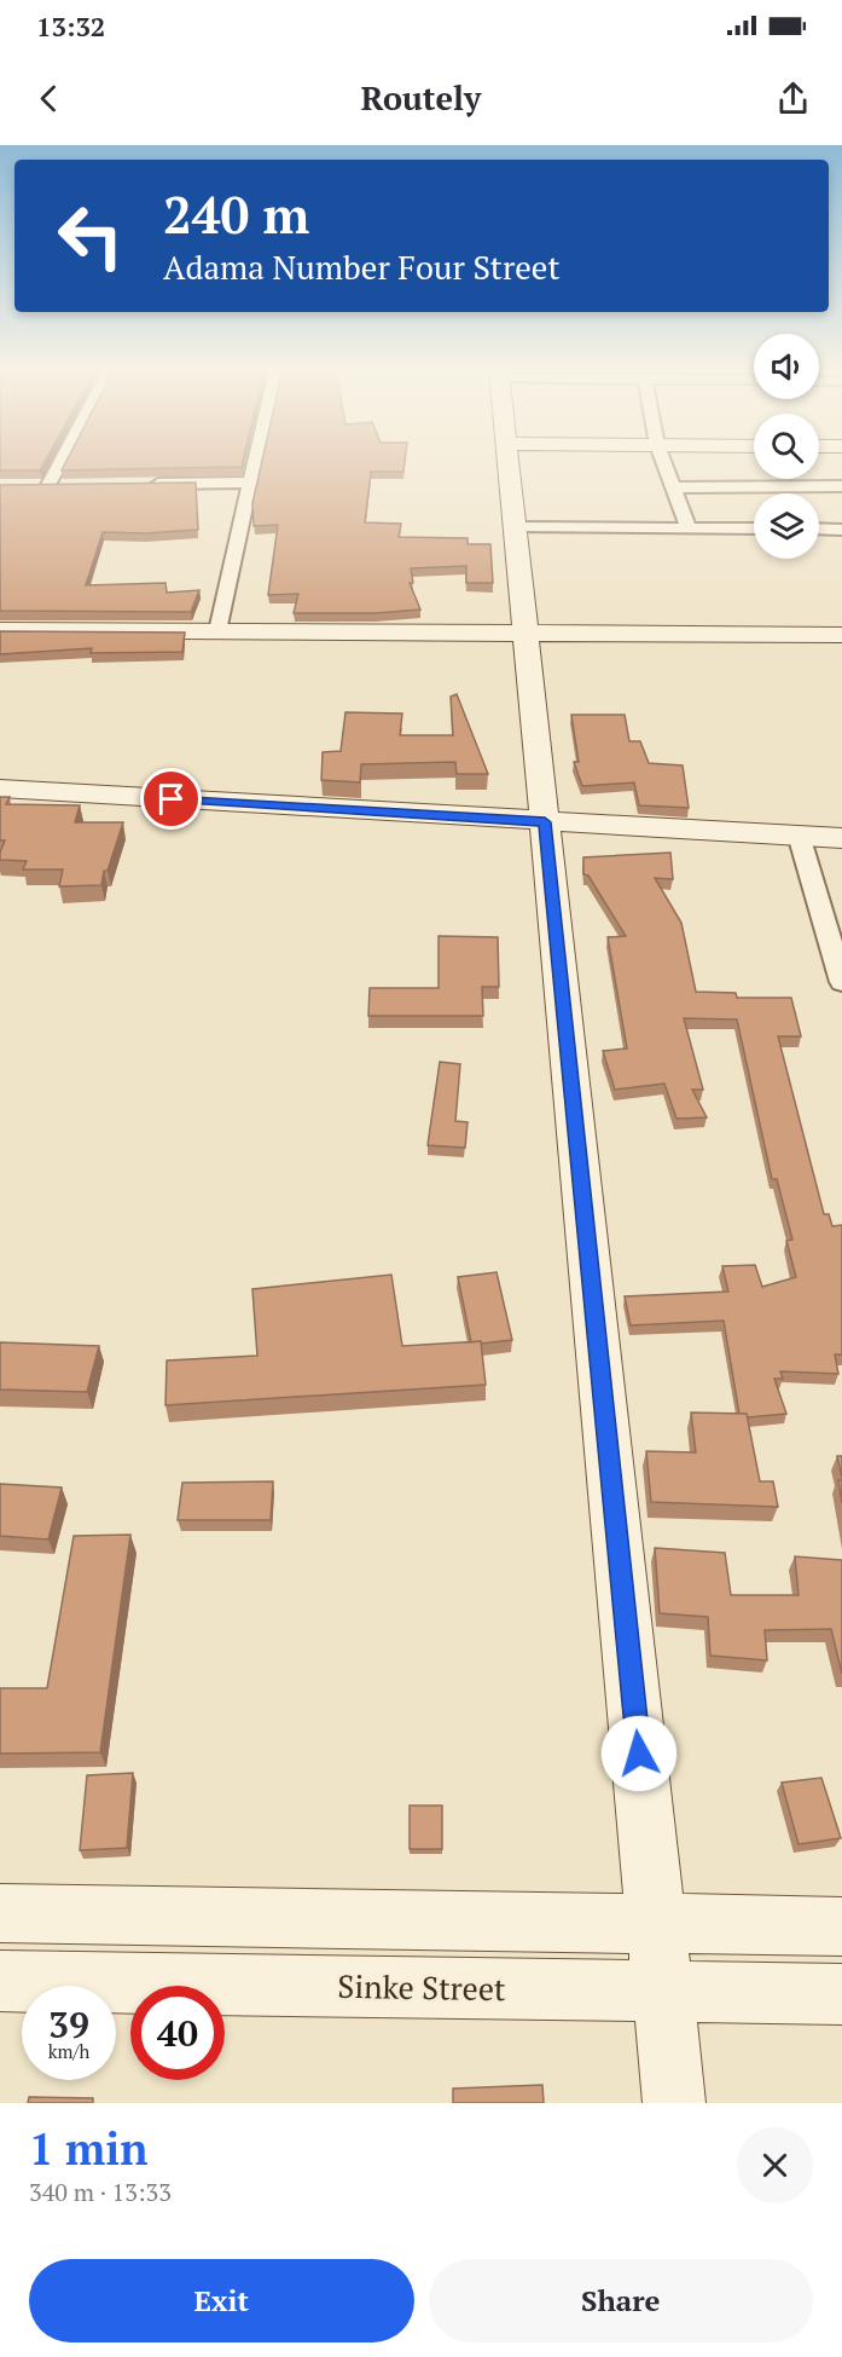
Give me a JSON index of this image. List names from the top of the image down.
{
  "streets": {
    "street": ["Sinke Street"]
  },
  "page": {
    "status": "13:32",
    "header": "Routely",
    "turn": ["240 m", "Adama Number Four Street"],
    "speed": "39 km/h",
    "limit": "40",
    "heading": ["1 min", "340 m · 13:33"],
    "buttons": ["Exit", "Share"]
  }
}
